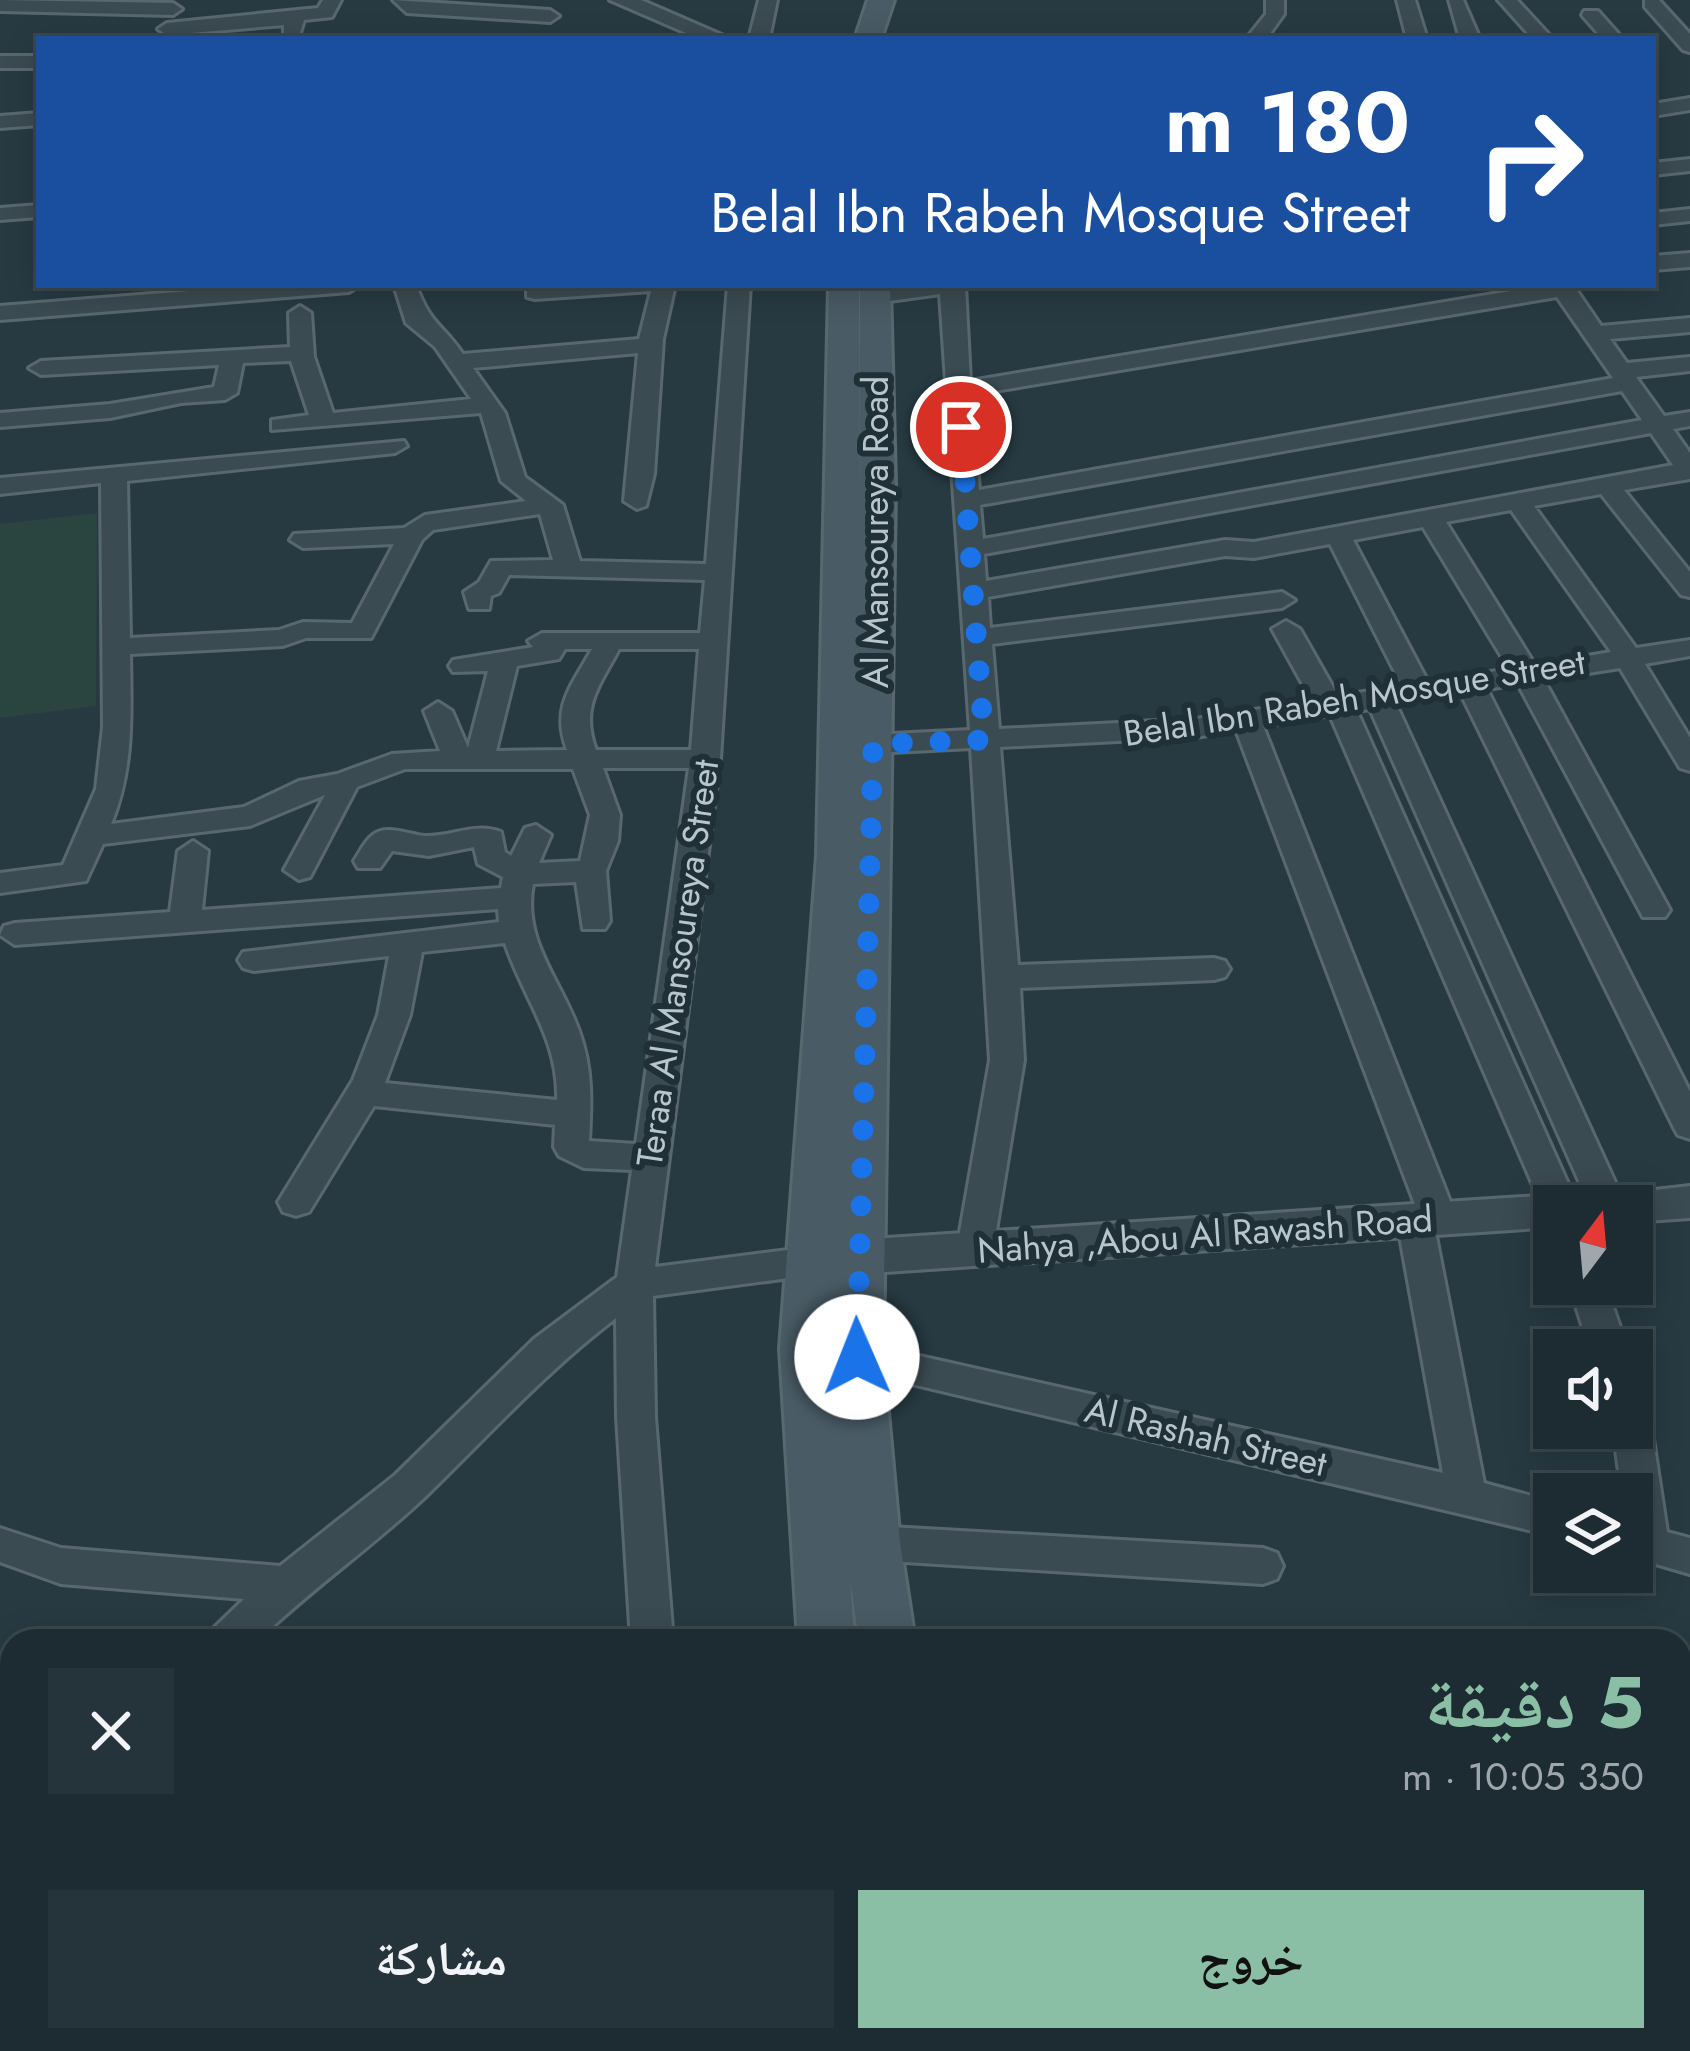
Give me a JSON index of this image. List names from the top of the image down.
{
  "streets": {
    "main road": ["Al Mansoureya Road"],
    "street": [
      "Belal Ibn Rabeh Mosque Street",
      "Teraa Al Mansoureya Street",
      "Nahya ,Abou Al Rawash Road",
      "Al Rashah Street"
    ]
  },
  "crossings": [
    ["Al Mansoureya Road", "Belal Ibn Rabeh Mosque Street"],
    ["Al Mansoureya Road", "Nahya ,Abou Al Rawash Road"],
    ["Al Mansoureya Road", "Al Rashah Street"]
  ],
  "north": "top",
  "page": {
    "turn": ["180 m", "Belal Ibn Rabeh Mosque Street"],
    "heading": ["5 دقيقة", "350 m · 10:05"],
    "buttons": ["خروج", "مشاركة"]
  }
}
